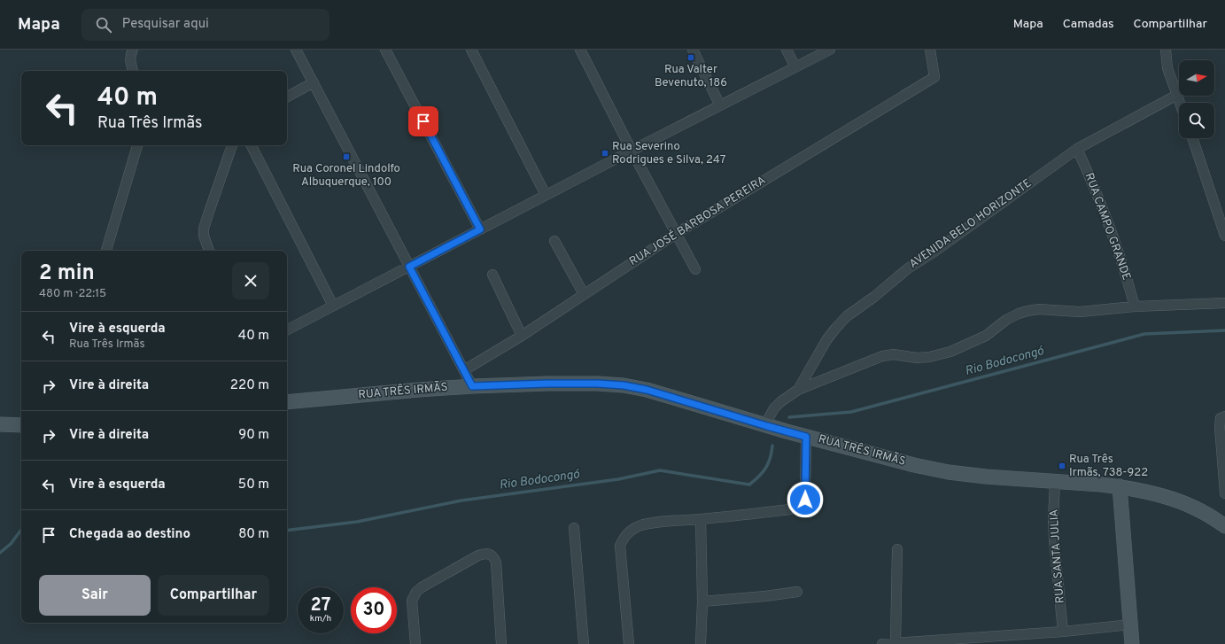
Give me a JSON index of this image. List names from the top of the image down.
{
  "streets": {
    "street": [
      "RUA JOSÉ BARBOSA PEREIRA",
      "AVENIDA BELO HORIZONTE",
      "RUA CAMPO GRANDE",
      "RUA TRÊS IRMÃS",
      "RUA SANTA JULIA"
    ]
  },
  "crossings": [
    ["AVENIDA BELO HORIZONTE", "RUA CAMPO GRANDE"],
    ["RUA TRÊS IRMÃS", "RUA SANTA JULIA"]
  ],
  "water": ["Rio Bodocongó"],
  "places": {
    "transit": [
      "Rua Valter Bevenuto, 186",
      "Rua Severino Rodrigues e Silva, 247",
      "Rua Coronel Lindolfo Albuquerque, 100",
      "Rua Três Irmãs, 738-922"
    ]
  },
  "north": "right",
  "page": {
    "header": "Mapa",
    "search": "Pesquisar aqui",
    "nav": ["Mapa", "Camadas", "Compartilhar"],
    "turn": ["40 m", "Rua Três Irmãs"],
    "heading": ["2 min", "480 m · 22:15"],
    "list": [
      {
        "name": "Vire à esquerda",
        "note": "Rua Três Irmãs",
        "value": "40 m"
      },
      {
        "name": "Vire à direita",
        "value": "220 m"
      },
      {
        "name": "Vire à direita",
        "value": "90 m"
      },
      {
        "name": "Vire à esquerda",
        "value": "50 m"
      },
      {
        "name": "Chegada ao destino",
        "value": "80 m"
      }
    ],
    "buttons": ["Sair", "Compartilhar"],
    "speed": "27 km/h",
    "limit": "30"
  }
}
